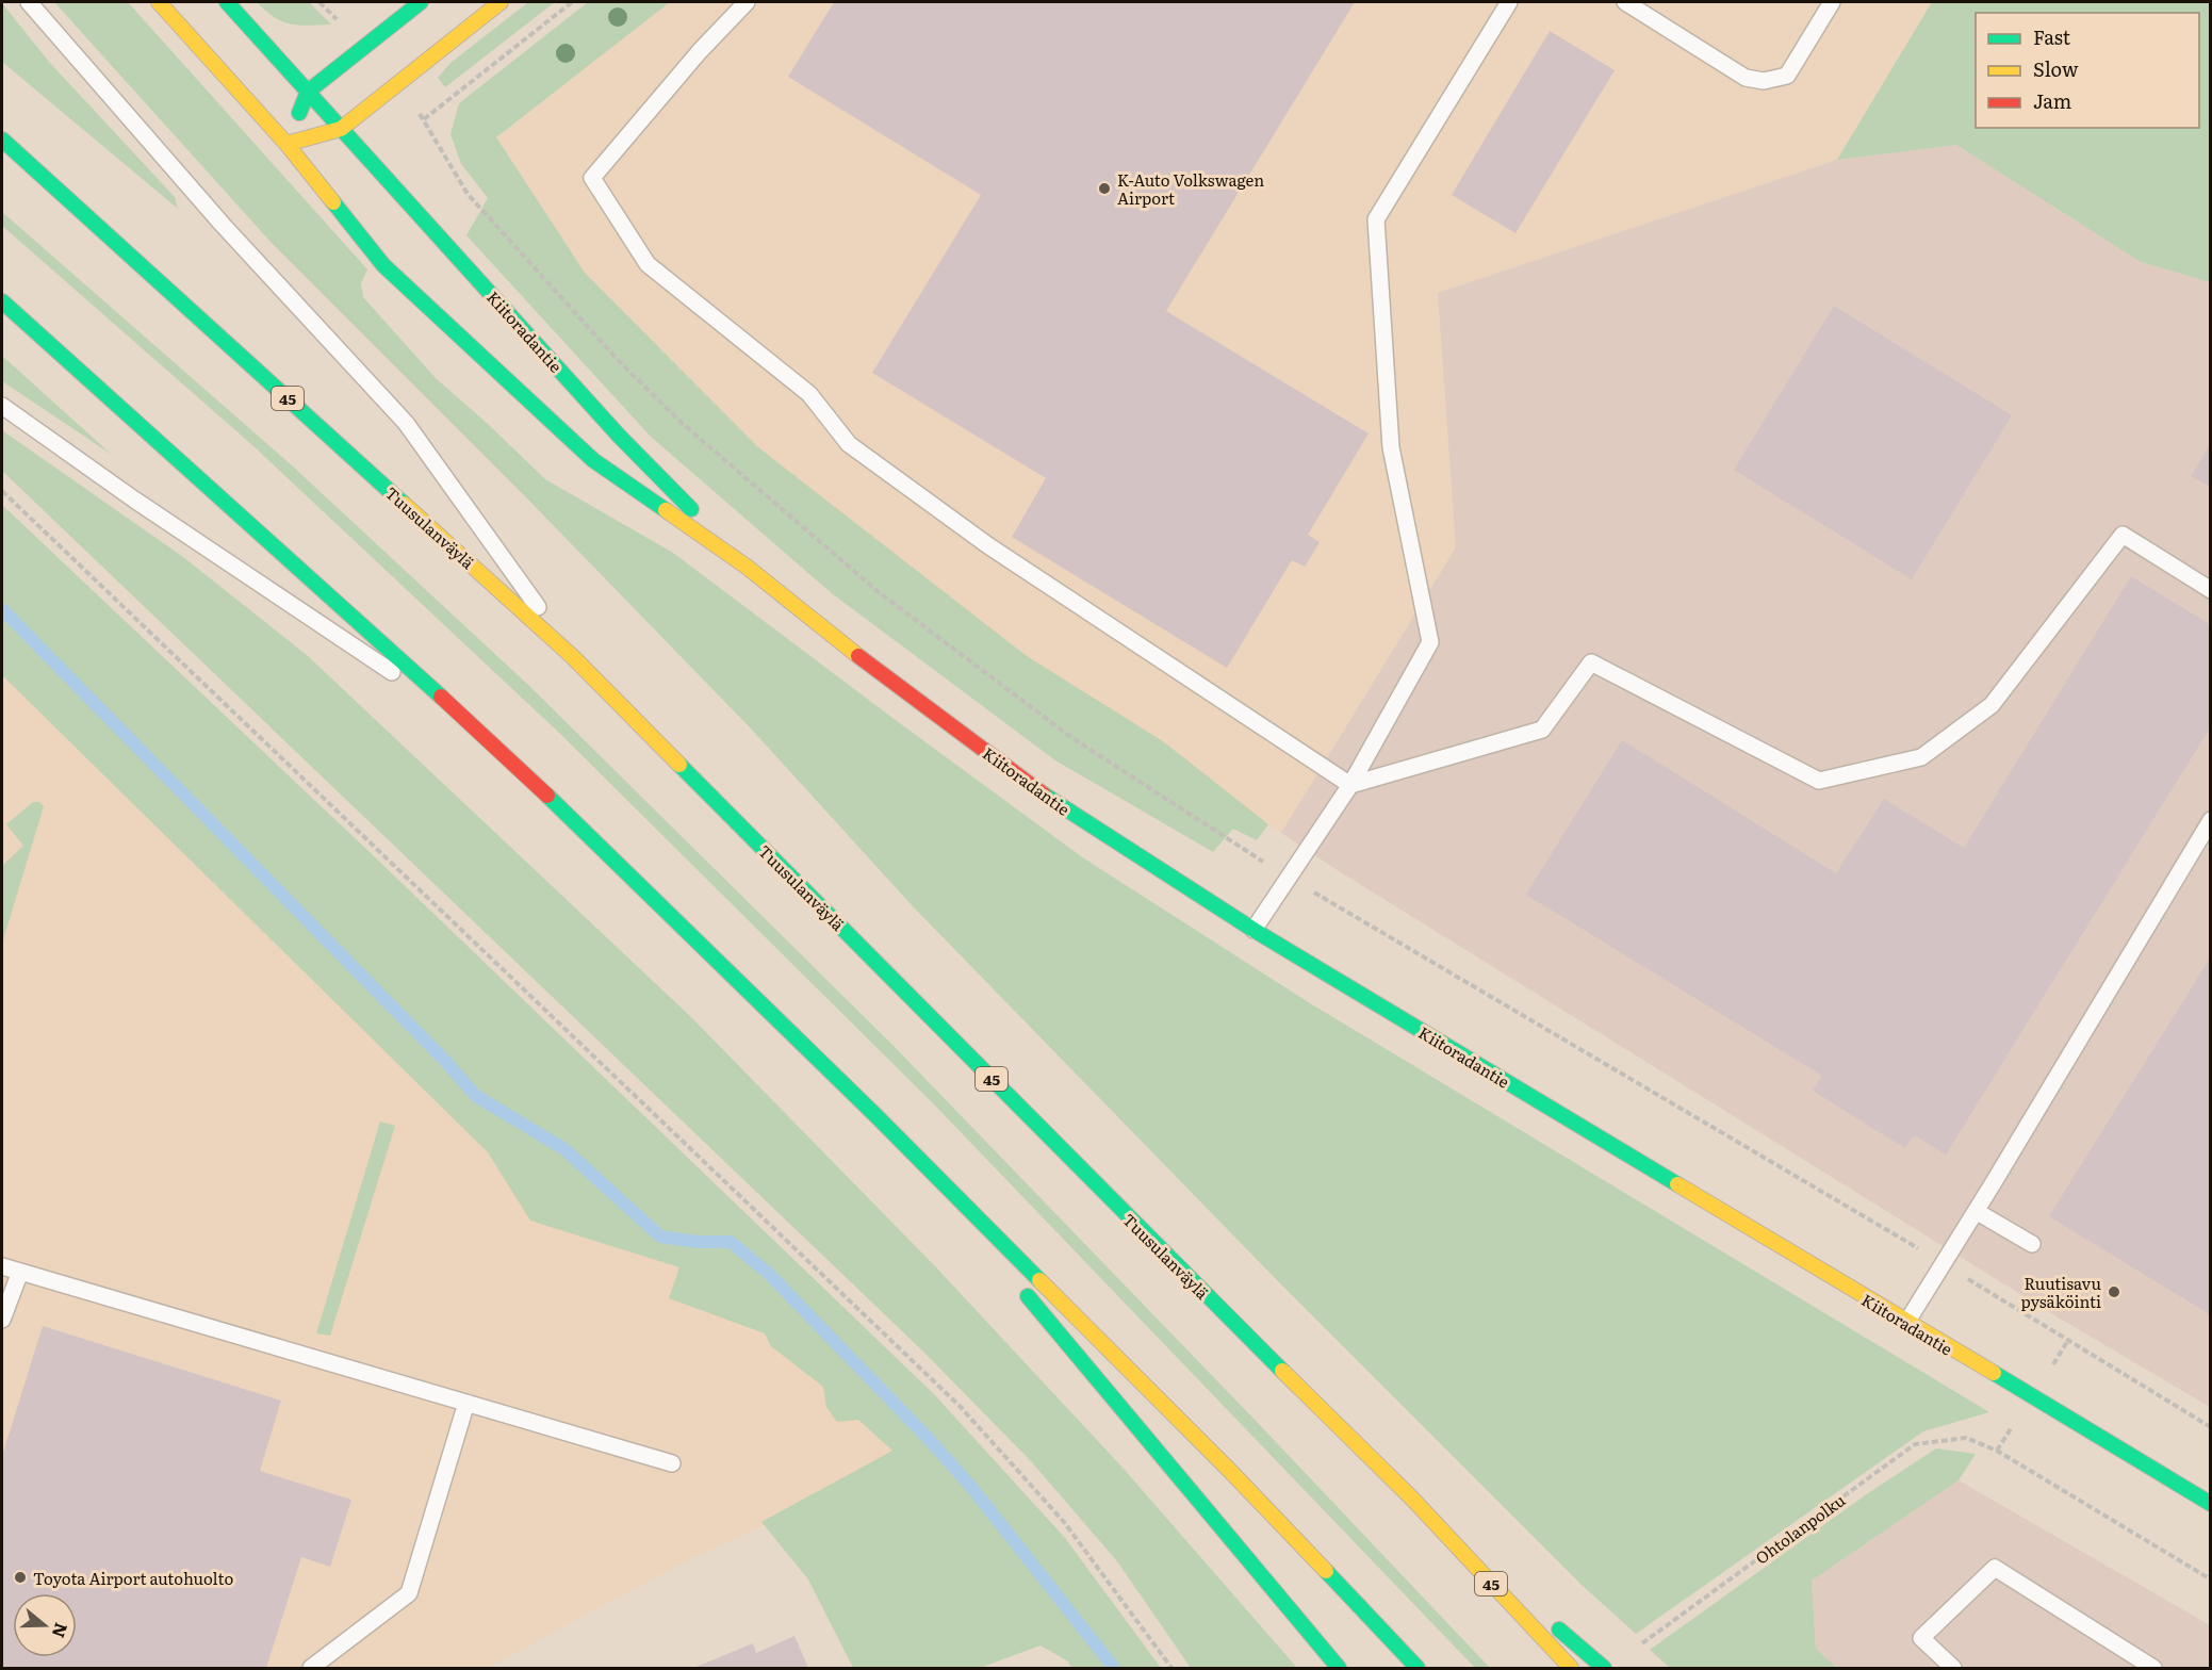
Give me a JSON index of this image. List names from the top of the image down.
{
  "streets": {
    "main road": ["Kiitoradantie", "45", "Tuusulanväylä"],
    "path": ["Ohtolanpolku"]
  },
  "places": ["K-Auto Volkswagen Airport", "Ruutisavu pysäköinti", "Toyota Airport autohuolto"],
  "legend": ["Fast", "Slow", "Jam"],
  "north": "right"
}
